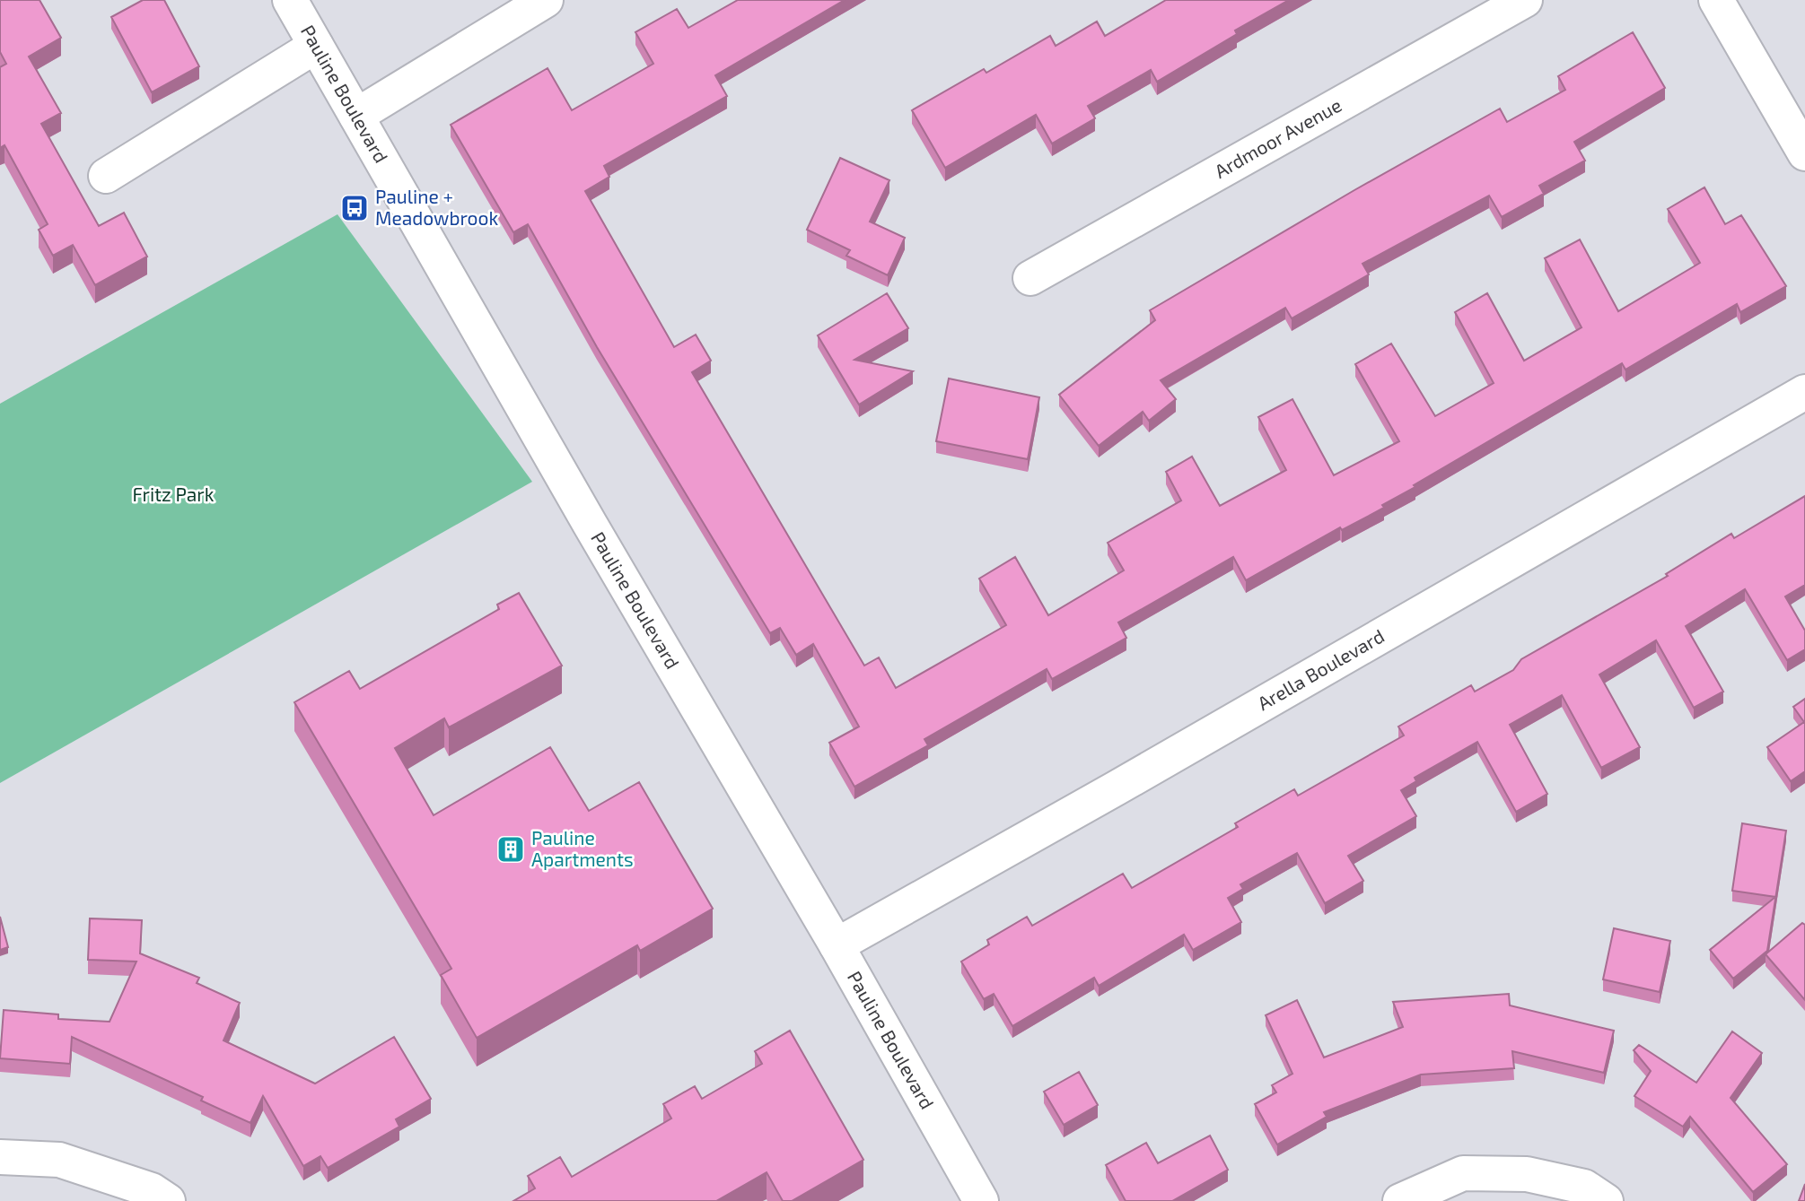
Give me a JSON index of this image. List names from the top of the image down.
{
  "streets": {
    "street": ["Pauline Boulevard", "Ardmoor Avenue", "Arella Boulevard"]
  },
  "crossings": [
    ["Pauline Boulevard", "Arella Boulevard"]
  ],
  "parks": ["Fritz Park"],
  "places": {
    "bus stop": ["Pauline + Meadowbrook"],
    "building": ["Pauline Apartments"]
  }
}
